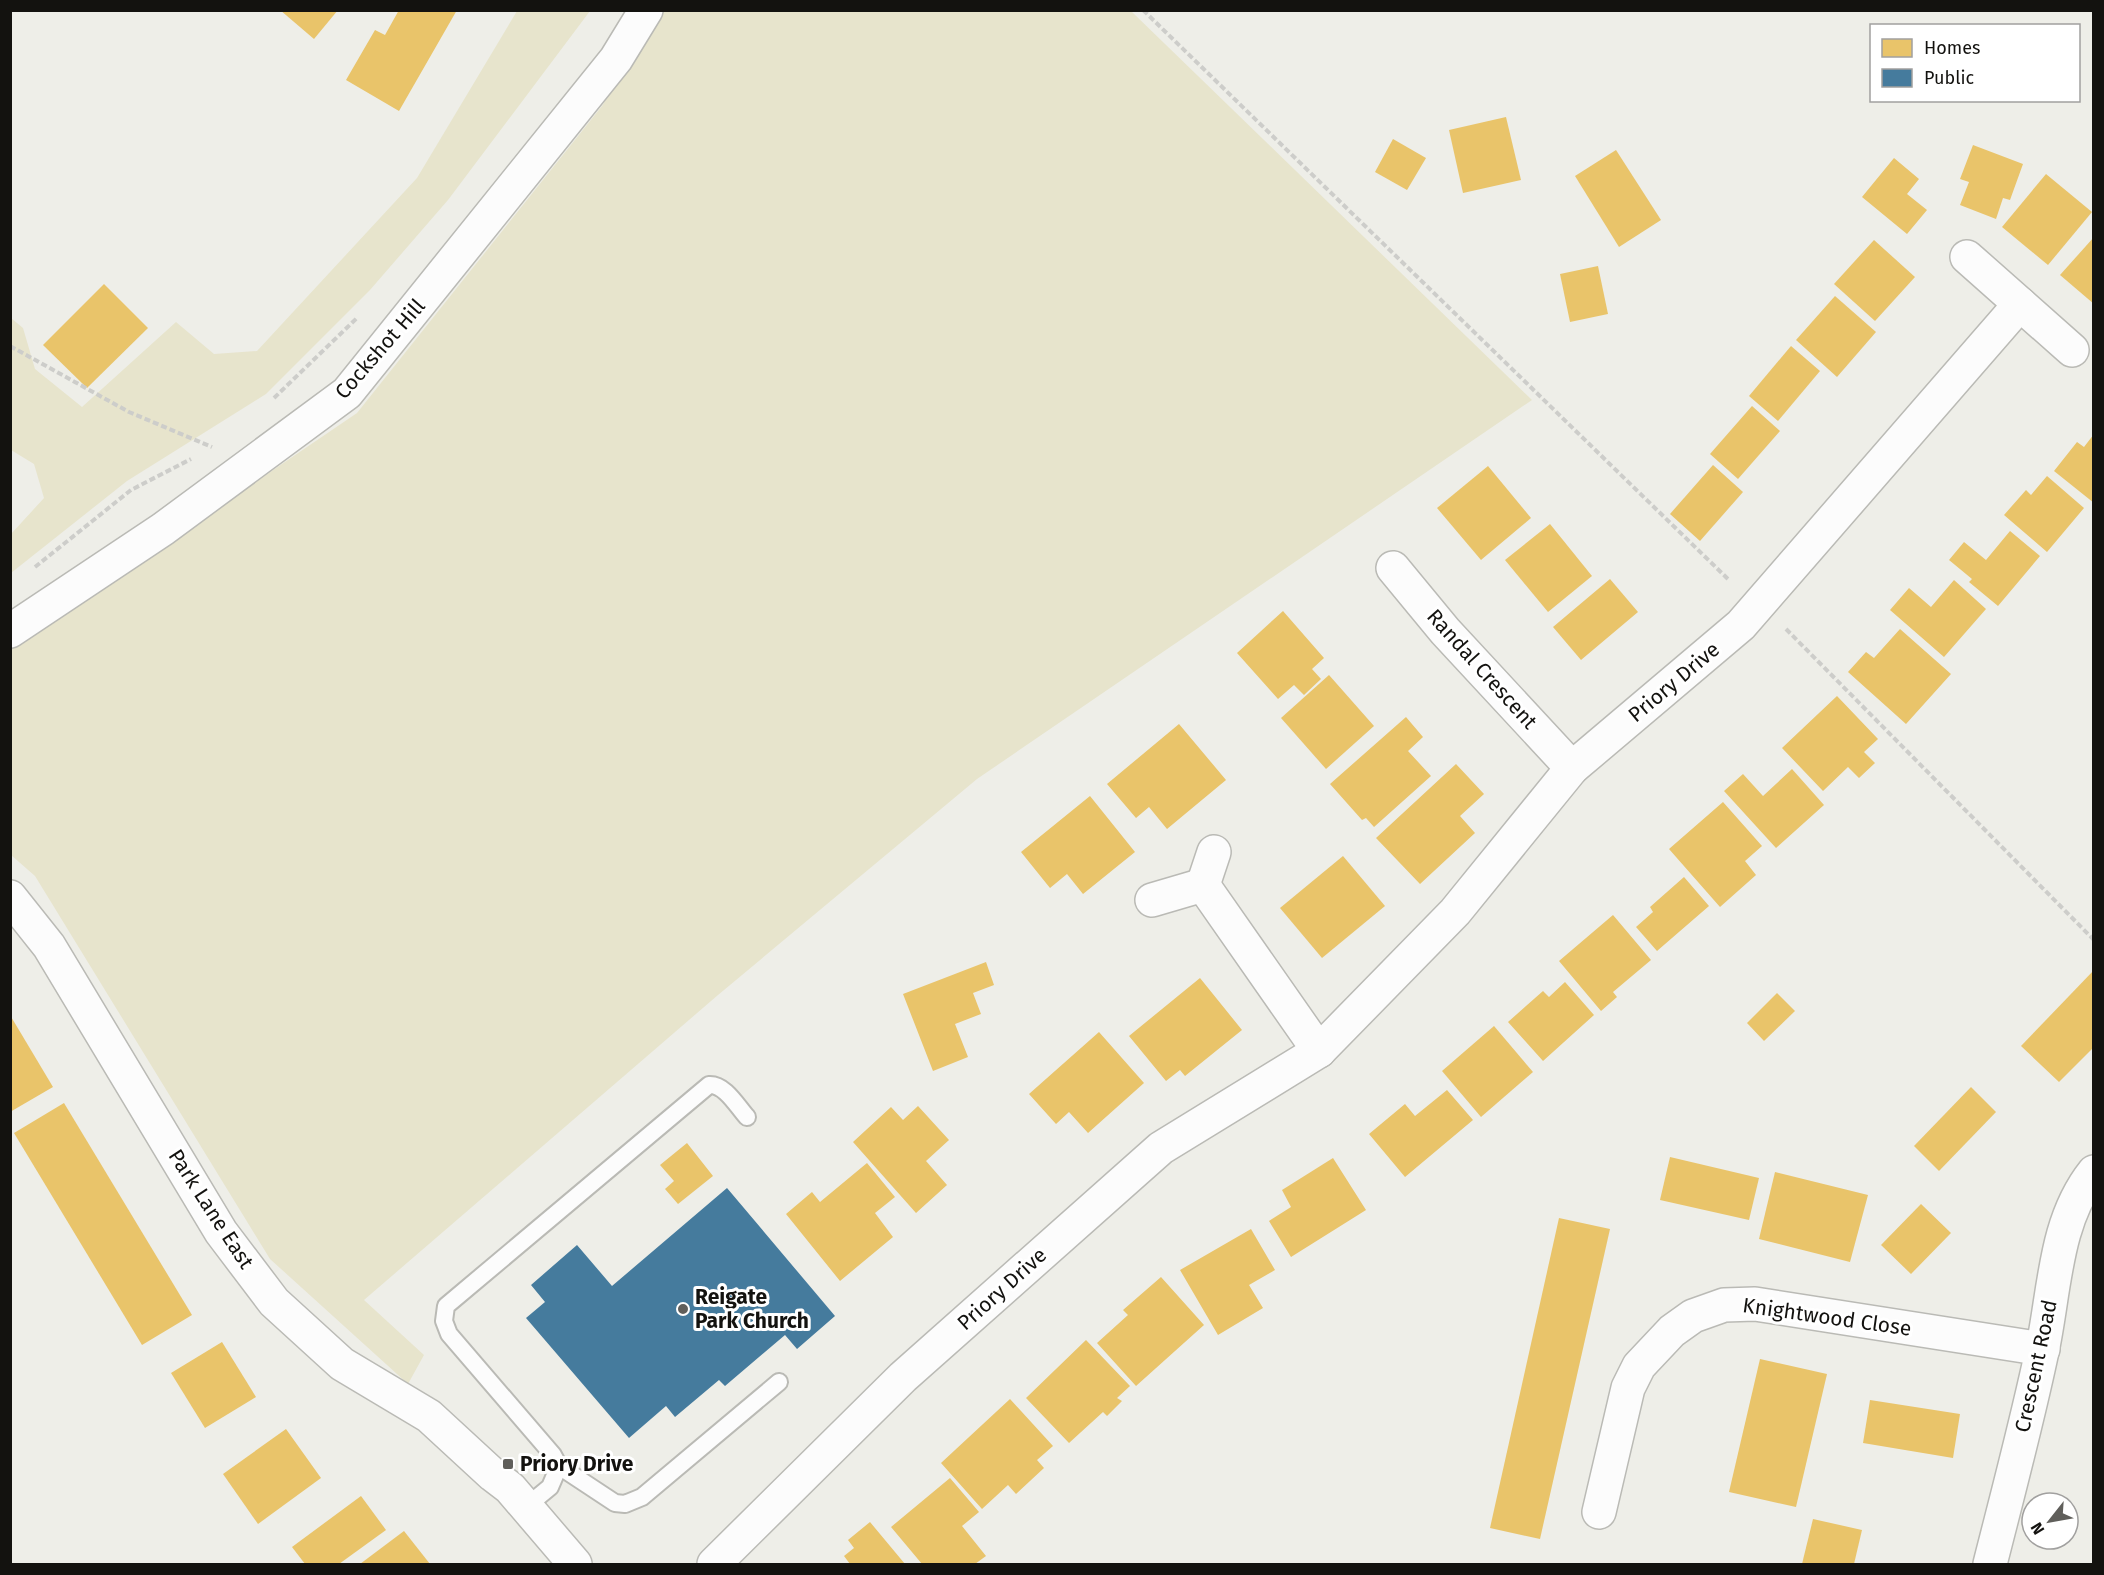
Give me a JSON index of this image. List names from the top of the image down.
{
  "streets": {
    "street": [
      "Cockshot Hill",
      "Randal Crescent",
      "Priory Drive",
      "Park Lane East",
      "Knightwood Close",
      "Crescent Road"
    ]
  },
  "crossings": [
    ["Randal Crescent", "Priory Drive"],
    ["Knightwood Close", "Crescent Road"]
  ],
  "places": {
    "other": ["Reigate Park Church"],
    "transit": ["Priory Drive"]
  },
  "legend": ["Homes", "Public"],
  "north": "bottom left"
}
